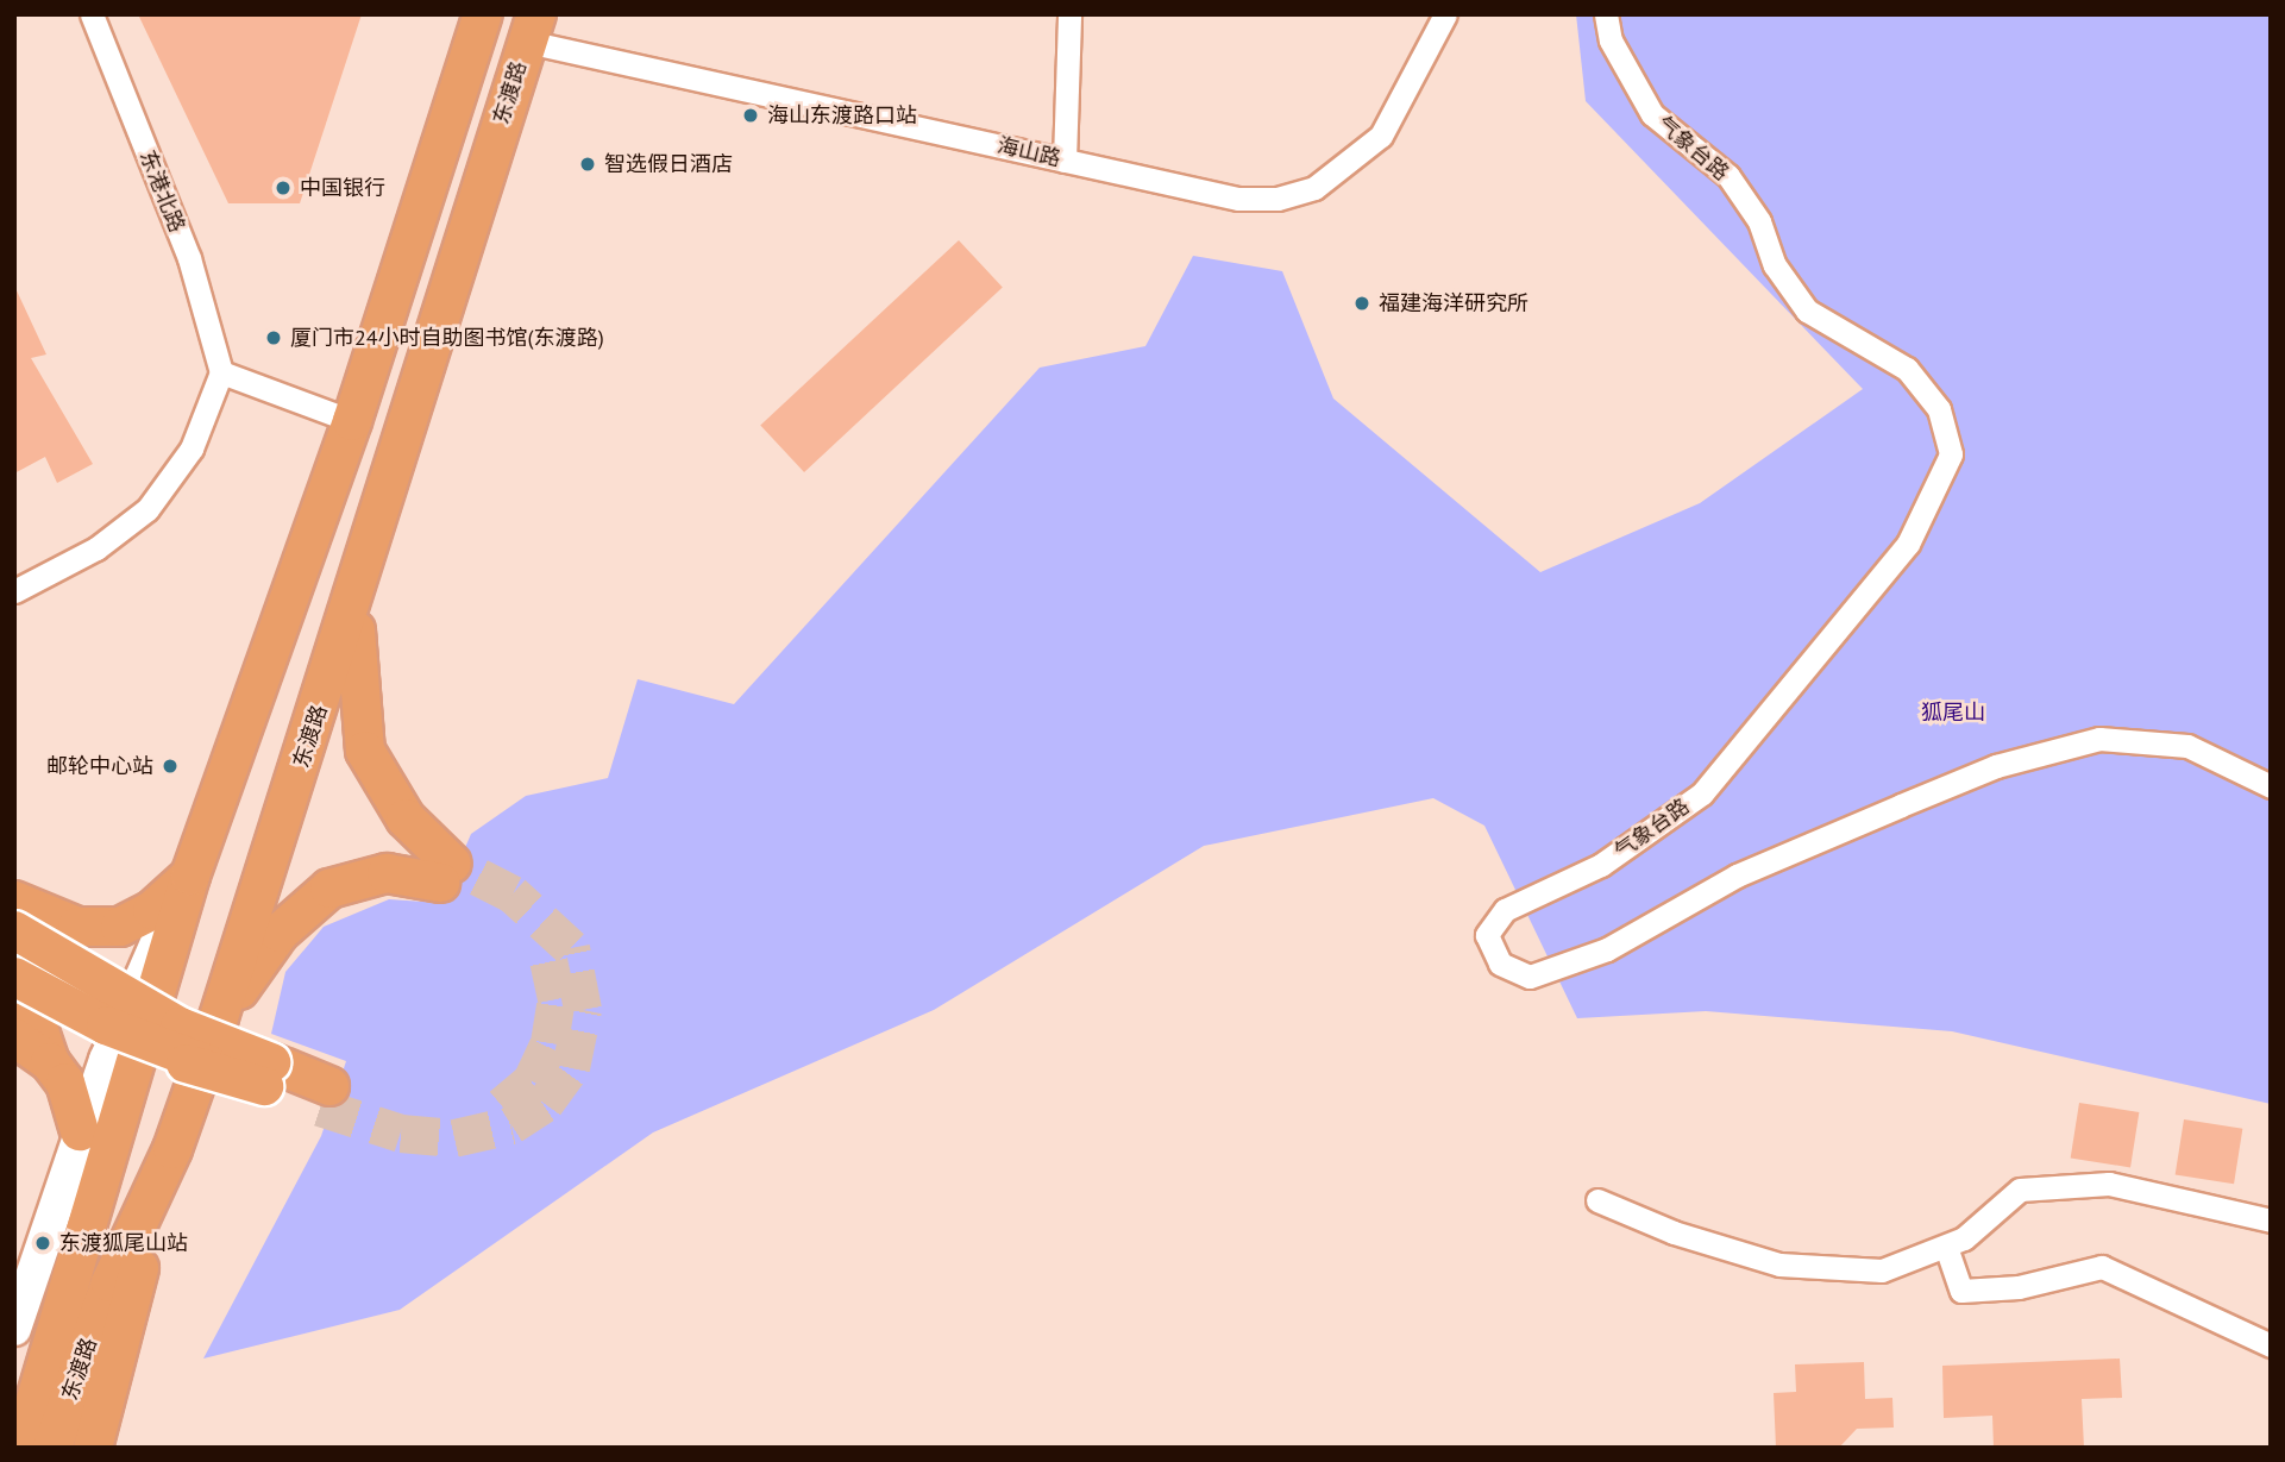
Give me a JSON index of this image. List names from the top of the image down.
{
  "streets": {
    "main road": ["东渡路"],
    "street": ["气象台路", "海山路", "东港北路"]
  },
  "crossings": [
    ["东渡路", "海山路"]
  ],
  "parks": ["狐尾山"],
  "places": [
    "海山东渡路口站",
    "智选假日酒店",
    "中国银行",
    "福建海洋研究所",
    "厦门市24小时自助图书馆(东渡路)",
    "邮轮中心站",
    "东渡狐尾山站"
  ]
}
